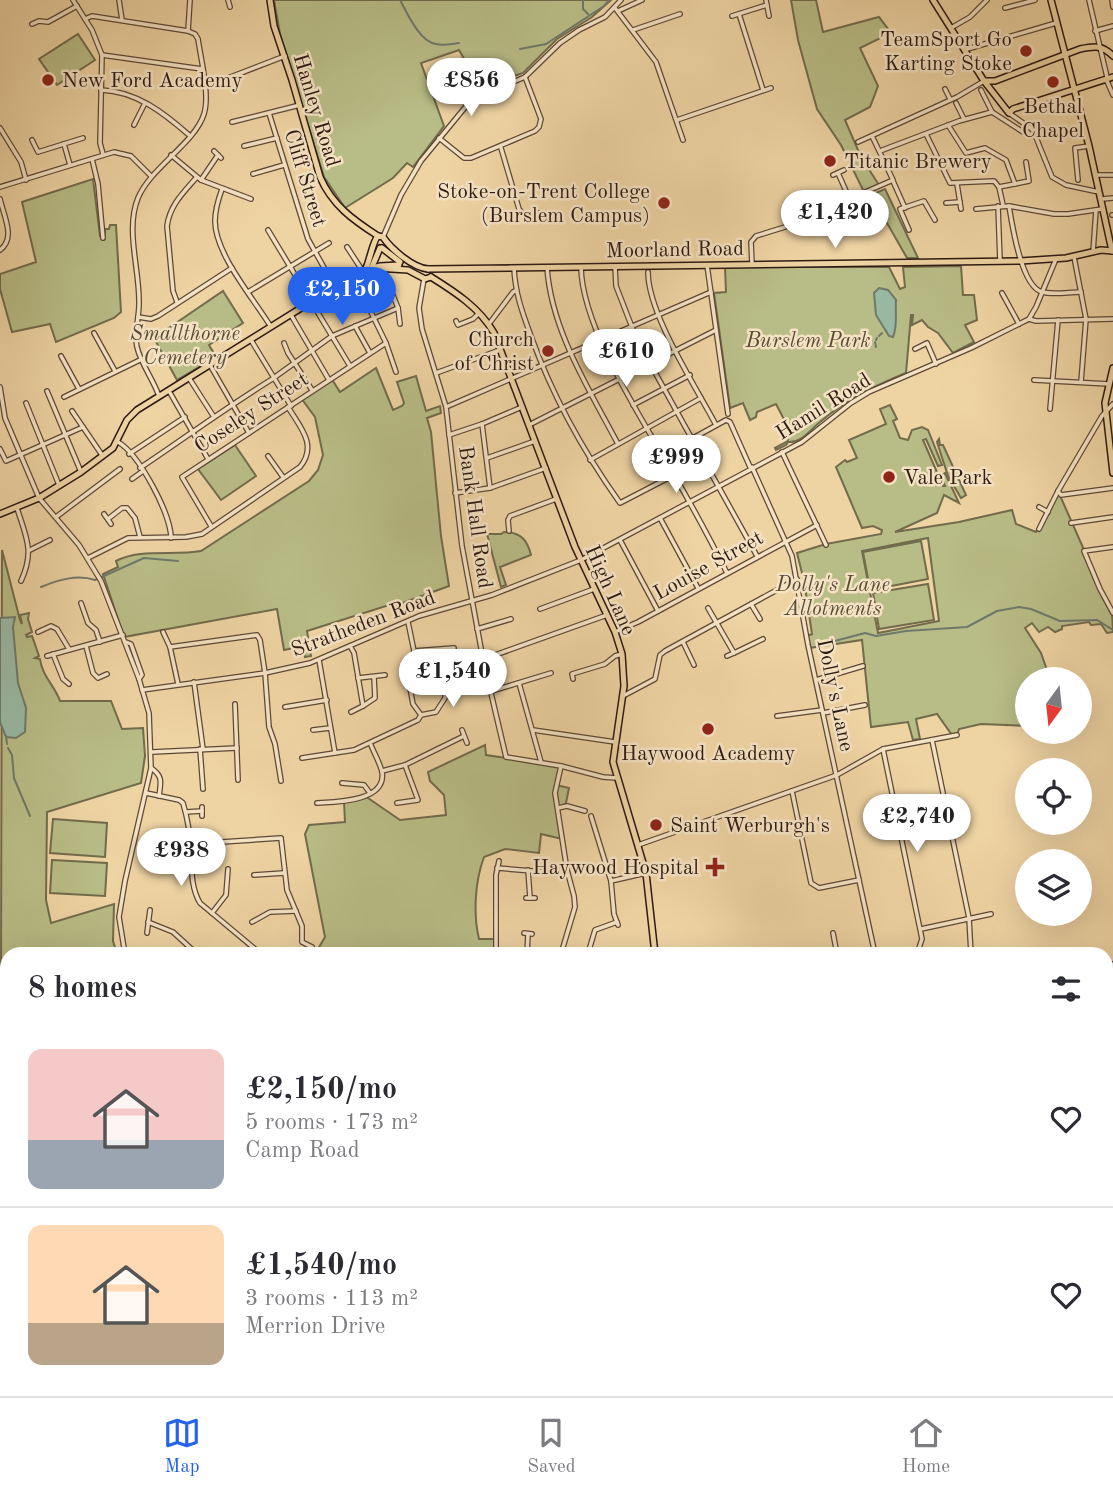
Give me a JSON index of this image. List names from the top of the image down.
{
  "streets": {
    "main road": ["Hanley Road", "Moorland Road", "High Lane"],
    "street": [
      "Cliff Street",
      "Hamil Road",
      "Coseley Street",
      "Bank Hall Road",
      "Louise Street",
      "Stratheden Road",
      "Dolly's Lane"
    ]
  },
  "crossings": [
    ["Hanley Road", "Moorland Road"],
    ["Hanley Road", "Bank Hall Road"],
    ["Hanley Road", "High Lane"],
    ["Moorland Road", "Bank Hall Road"],
    ["Moorland Road", "High Lane"],
    ["Hamil Road", "High Lane"],
    ["Hamil Road", "Stratheden Road"],
    ["Hamil Road", "Dolly's Lane"],
    ["Bank Hall Road", "High Lane"],
    ["Bank Hall Road", "Stratheden Road"],
    ["Louise Street", "High Lane"],
    ["Louise Street", "Dolly's Lane"],
    ["High Lane", "Stratheden Road"]
  ],
  "parks": ["Smallthorne Cemetery", "Burslem Park", "Dolly's Lane Allotments"],
  "places": {
    "other": [
      "TeamSport Go Karting Stoke",
      "New Ford Academy",
      "Bethal Chapel",
      "Titanic Brewery",
      "Stoke-on-Trent College (Burslem Campus)",
      "Church of Christ",
      "Vale Park",
      "Haywood Academy",
      "Saint Werburgh's"
    ],
    "health": ["Haywood Hospital"]
  },
  "north": "bottom",
  "page": {
    "price": [
      "£856",
      "£1,420",
      "£2,150",
      "£610",
      "£999",
      "£1,540",
      "£2,740",
      "£938"
    ],
    "heading": "8 homes",
    "list": [
      {
        "name": "£2,150/mo",
        "note": "5 rooms · 173 m² · Camp Road"
      },
      {
        "name": "£1,540/mo",
        "note": "3 rooms · 113 m² · Merrion Drive"
      }
    ],
    "tabs": ["Map", "Saved", "Home"]
  }
}
